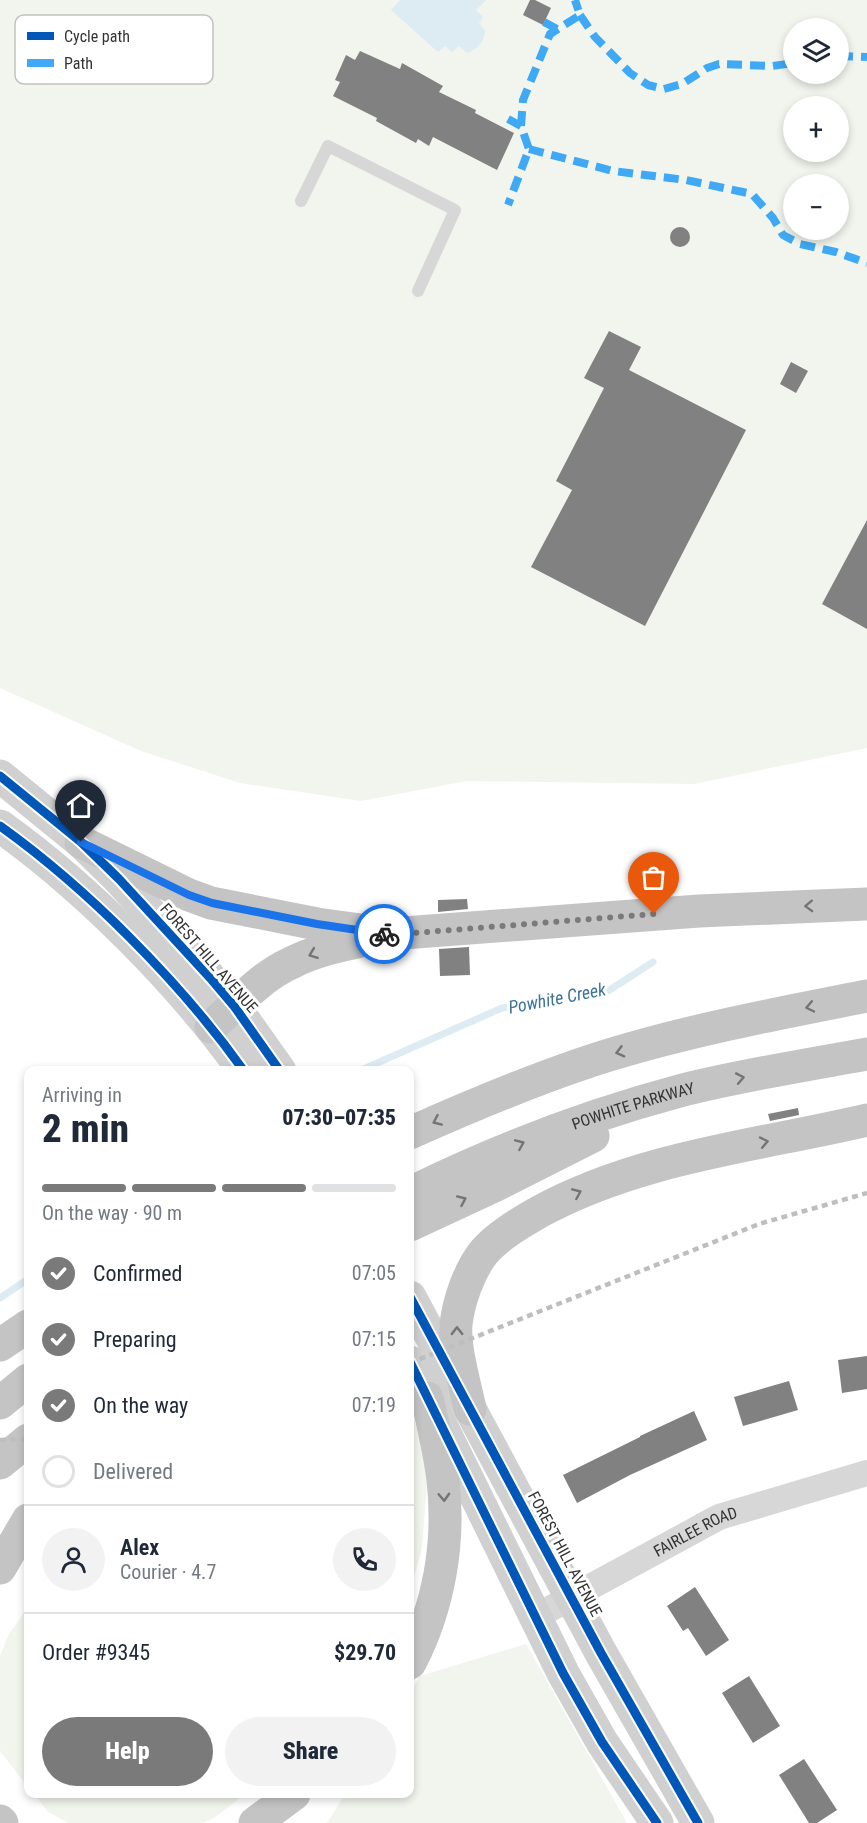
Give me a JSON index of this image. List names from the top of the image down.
{
  "streets": {
    "highway": ["POWHITE PARKWAY"],
    "main road": ["FOREST HILL AVENUE"],
    "street": ["FAIRLEE ROAD"]
  },
  "crossings": [
    ["FOREST HILL AVENUE", "FAIRLEE ROAD"]
  ],
  "water": ["Powhite Creek"],
  "legend": ["Cycle path", "Path"],
  "page": {
    "map_buttons": ["+", "−"],
    "heading": ["2 min", "Arriving in", "07:30–07:35"],
    "panel": [
      "Alex",
      "Courier · 4.7",
      "Order #9345",
      "$29.70"
    ],
    "bar": "On the way · 90 m",
    "list": [
      ["Confirmed", "07:05"],
      ["Preparing", "07:15"],
      ["On the way", "07:19"],
      "Delivered"
    ],
    "buttons": ["Help", "Share"]
  }
}
